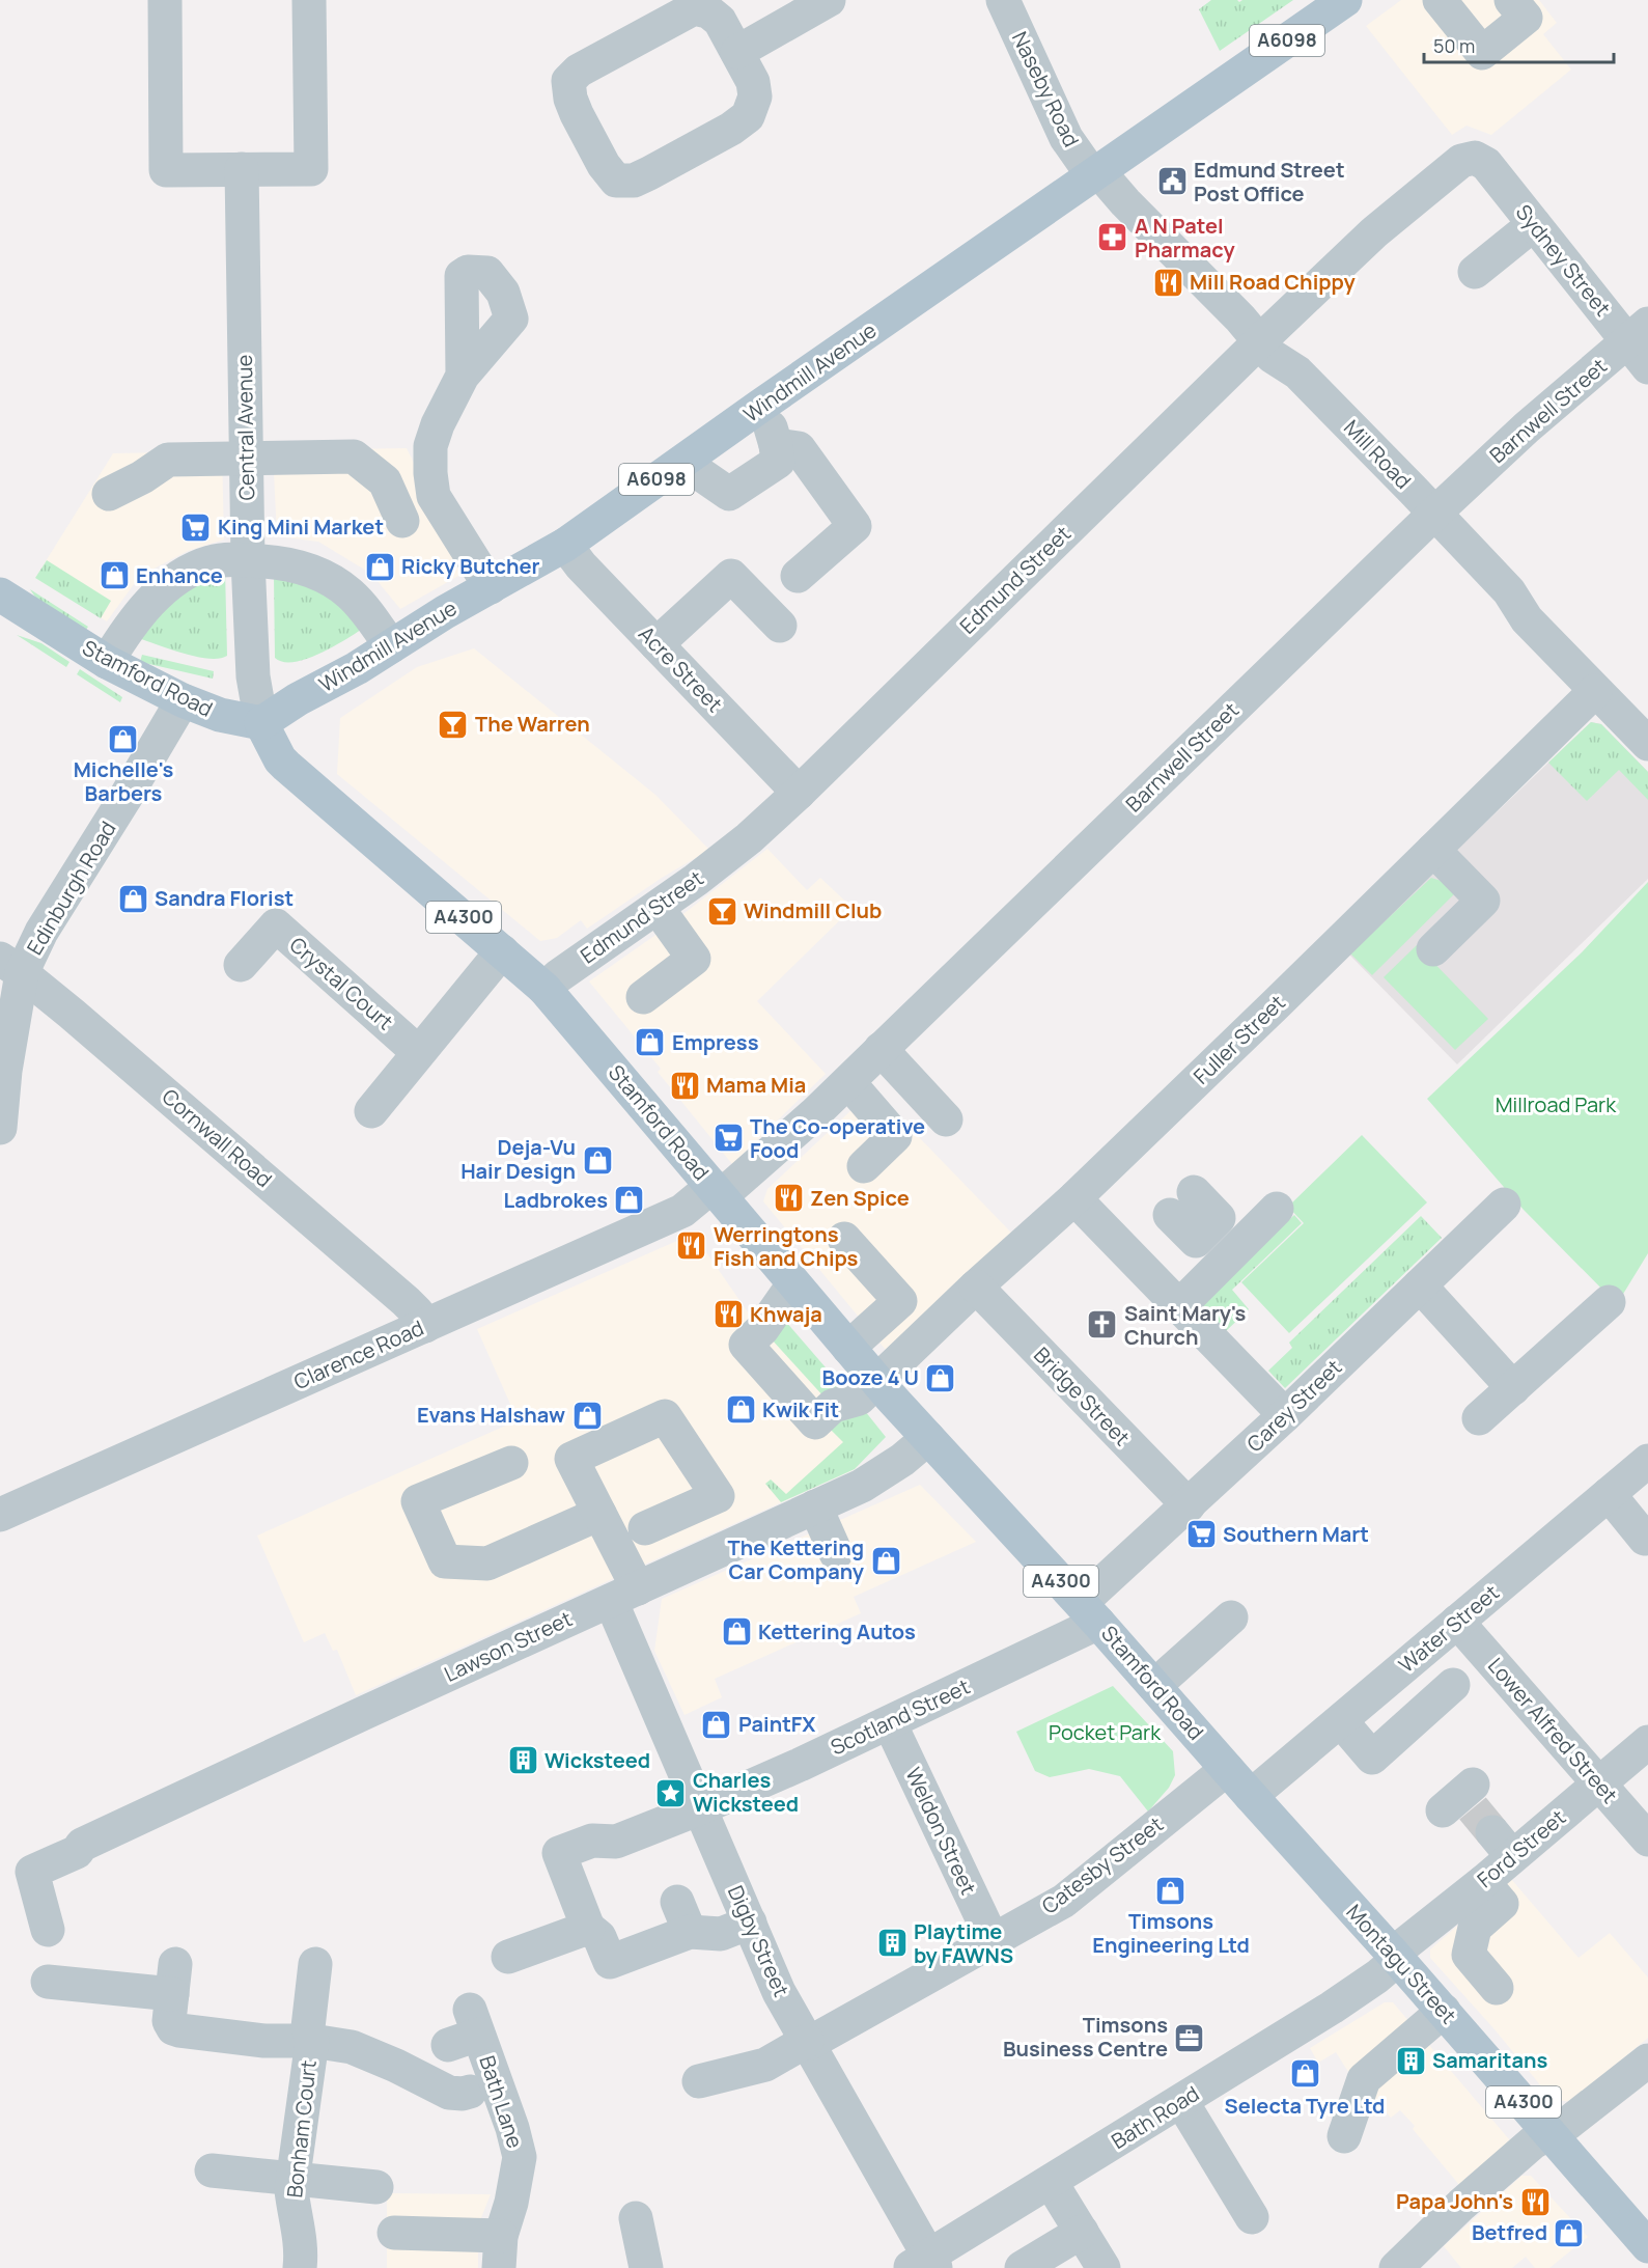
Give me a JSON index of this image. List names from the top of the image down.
{
  "streets": {
    "main road": [
      "A6098",
      "Windmill Avenue",
      "Stamford Road",
      "A4300",
      "Montagu Street"
    ],
    "street": [
      "Naseby Road",
      "Sydney Street",
      "Barnwell Street",
      "Central Avenue",
      "Mill Road",
      "Edmund Street",
      "Acre Street",
      "Edinburgh Road",
      "Crystal Court",
      "Fuller Street",
      "Cornwall Road",
      "Clarence Road",
      "Bridge Street",
      "Carey Street",
      "Water Street",
      "Lawson Street",
      "Scotland Street",
      "Lower Alfred Street",
      "Weldon Street",
      "Ford Street",
      "Catesby Street",
      "Digby Street",
      "Bath Lane",
      "Bath Road",
      "Bonham Court"
    ]
  },
  "crossings": [
    ["Naseby Road", "Windmill Avenue"],
    ["Naseby Road", "Mill Road"],
    ["Sydney Street", "Barnwell Street"],
    ["Sydney Street", "Edmund Street"],
    ["Windmill Avenue", "Central Avenue"],
    ["Windmill Avenue", "Mill Road"],
    ["Windmill Avenue", "Acre Street"],
    ["Windmill Avenue", "Stamford Road"],
    ["Barnwell Street", "Mill Road"],
    ["Barnwell Street", "Stamford Road"],
    ["Barnwell Street", "Clarence Road"],
    ["Central Avenue", "Stamford Road"],
    ["Mill Road", "Edmund Street"],
    ["Mill Road", "Fuller Street"],
    ["Edmund Street", "Acre Street"],
    ["Edmund Street", "Stamford Road"],
    ["Stamford Road", "Edinburgh Road"],
    ["Stamford Road", "Fuller Street"],
    ["Stamford Road", "Clarence Road"],
    ["Stamford Road", "Carey Street"],
    ["Stamford Road", "Lawson Street"],
    ["Stamford Road", "Scotland Street"],
    ["Stamford Road", "Catesby Street"],
    ["Stamford Road", "Montagu Street"],
    ["Edinburgh Road", "Cornwall Road"],
    ["Fuller Street", "Bridge Street"],
    ["Cornwall Road", "Clarence Road"],
    ["Bridge Street", "Carey Street"],
    ["Carey Street", "Scotland Street"],
    ["Water Street", "Lower Alfred Street"],
    ["Water Street", "Montagu Street"],
    ["Lawson Street", "Digby Street"],
    ["Scotland Street", "Weldon Street"],
    ["Scotland Street", "Digby Street"],
    ["Lower Alfred Street", "Ford Street"],
    ["Weldon Street", "Catesby Street"],
    ["Ford Street", "Montagu Street"],
    ["Ford Street", "Bath Road"],
    ["Catesby Street", "Digby Street"],
    ["Catesby Street", "Montagu Street"],
    ["Digby Street", "Bath Road"],
    ["Montagu Street", "Bath Road"]
  ],
  "parks": ["Millroad Park", "Pocket Park"],
  "places": {
    "public building": ["Edmund Street Post Office"],
    "pharmacy": ["A N Patel Pharmacy"],
    "restaurant": [
      "Mill Road Chippy",
      "Mama Mia",
      "Zen Spice",
      "Werringtons Fish and Chips",
      "Khwaja",
      "Papa John's"
    ],
    "supermarket": ["King Mini Market", "The Co-operative Food", "Southern Mart"],
    "shop": [
      "Ricky Butcher",
      "Enhance",
      "Michelle's Barbers",
      "Sandra Florist",
      "Empress",
      "Deja-Vu Hair Design",
      "Ladbrokes",
      "Booze 4 U",
      "Kwik Fit",
      "Evans Halshaw",
      "The Kettering Car Company",
      "Kettering Autos",
      "PaintFX",
      "Timsons Engineering Ltd",
      "Selecta Tyre Ltd",
      "Betfred"
    ],
    "bar": ["The Warren", "Windmill Club"],
    "church": ["Saint Mary's Church"],
    "building": ["Wicksteed", "Playtime by FAWNS", "Samaritans"],
    "place": ["Charles Wicksteed"],
    "office": ["Timsons Business Centre"]
  },
  "scale_bar": "50 m"
}
